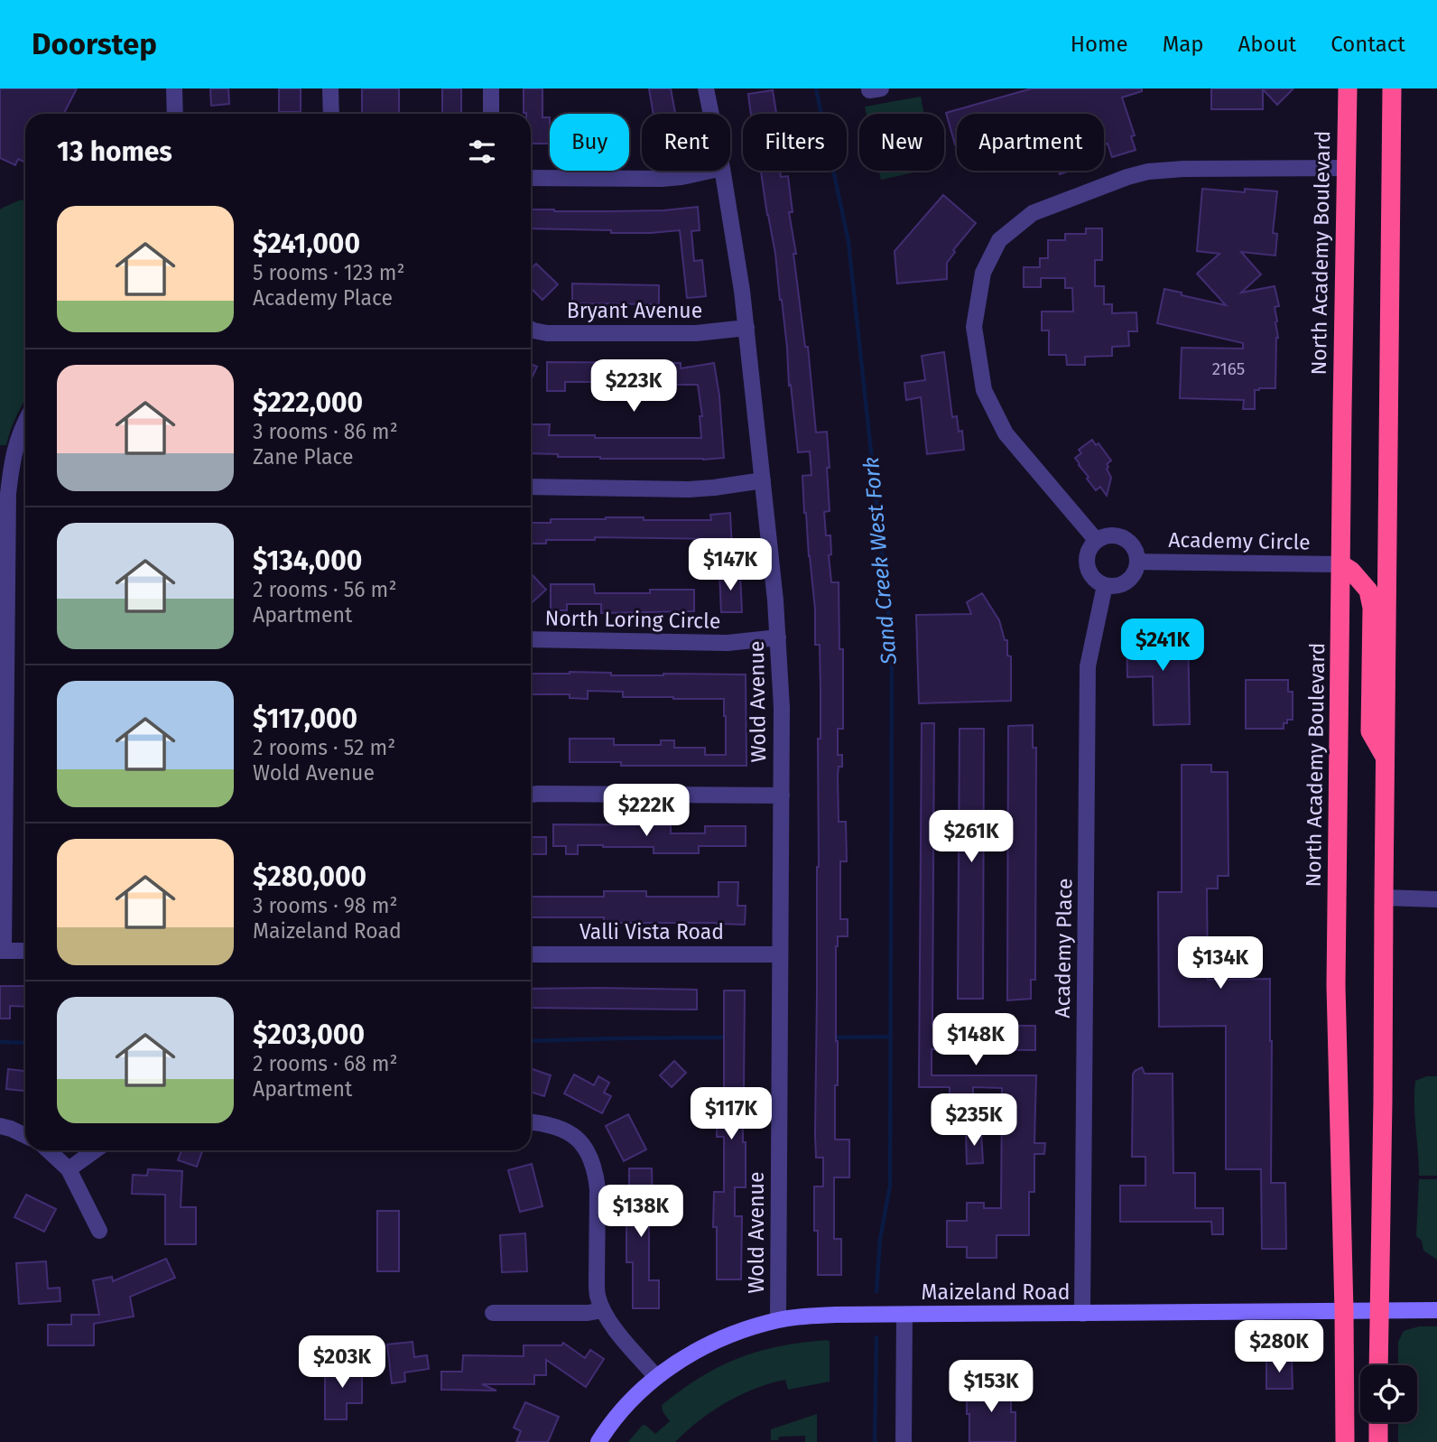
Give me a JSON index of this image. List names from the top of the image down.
{
  "streets": {
    "highway": ["North Academy Boulevard"],
    "main road": ["Maizeland Road"],
    "street": [
      "Bryant Avenue",
      "Academy Circle",
      "North Loring Circle",
      "Wold Avenue",
      "Valli Vista Road",
      "Academy Place"
    ]
  },
  "crossings": [
    ["North Academy Boulevard", "Academy Circle"],
    ["North Academy Boulevard", "Maizeland Road"],
    ["Bryant Avenue", "Wold Avenue"],
    ["Academy Circle", "Academy Place"],
    ["North Loring Circle", "Wold Avenue"],
    ["Wold Avenue", "Valli Vista Road"],
    ["Wold Avenue", "Maizeland Road"],
    ["Academy Place", "Maizeland Road"]
  ],
  "water": ["Sand Creek West Fork"],
  "house_numbers": ["2165"],
  "page": {
    "header": "Doorstep",
    "nav": [
      "Home",
      "Map",
      "About",
      "Contact"
    ],
    "chip": [
      "Buy",
      "Rent",
      "Filters",
      "New",
      "Apartment"
    ],
    "heading": "13 homes",
    "list": [
      {
        "name": "$241,000",
        "note": "5 rooms · 123 m² · Academy Place"
      },
      {
        "name": "$222,000",
        "note": "3 rooms · 86 m² · Zane Place"
      },
      {
        "name": "$134,000",
        "note": "2 rooms · 56 m² · Apartment"
      },
      {
        "name": "$117,000",
        "note": "2 rooms · 52 m² · Wold Avenue"
      },
      {
        "name": "$280,000",
        "note": "3 rooms · 98 m² · Maizeland Road"
      },
      {
        "name": "$203,000",
        "note": "2 rooms · 68 m² · Apartment"
      }
    ],
    "price": [
      "$223K",
      "$147K",
      "$241K",
      "$222K",
      "$261K",
      "$134K",
      "$148K",
      "$117K",
      "$235K",
      "$138K",
      "$280K",
      "$203K",
      "$153K"
    ]
  }
}
